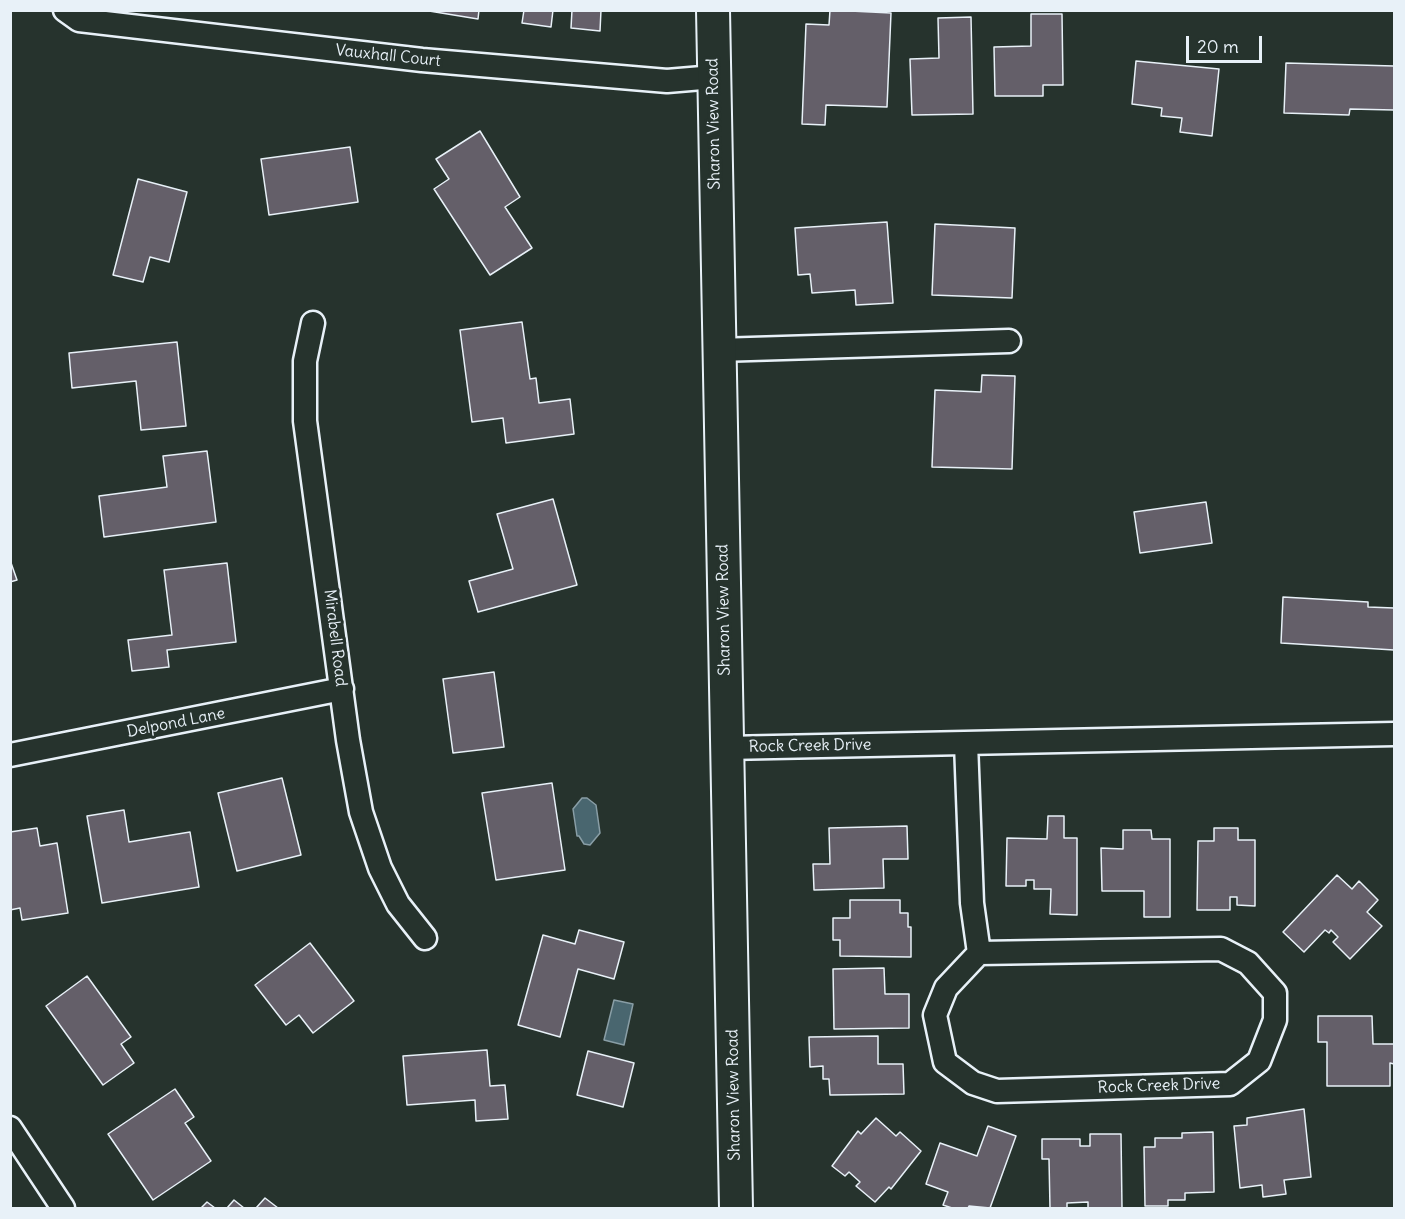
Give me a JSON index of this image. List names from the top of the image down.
{
  "streets": {
    "street": [
      "Vauxhall Court",
      "Sharon View Road",
      "Mirabell Road",
      "Delpond Lane",
      "Rock Creek Drive"
    ]
  },
  "crossings": [
    ["Vauxhall Court", "Sharon View Road"],
    ["Sharon View Road", "Rock Creek Drive"],
    ["Mirabell Road", "Delpond Lane"]
  ],
  "scale_bar": "20 m"
}
